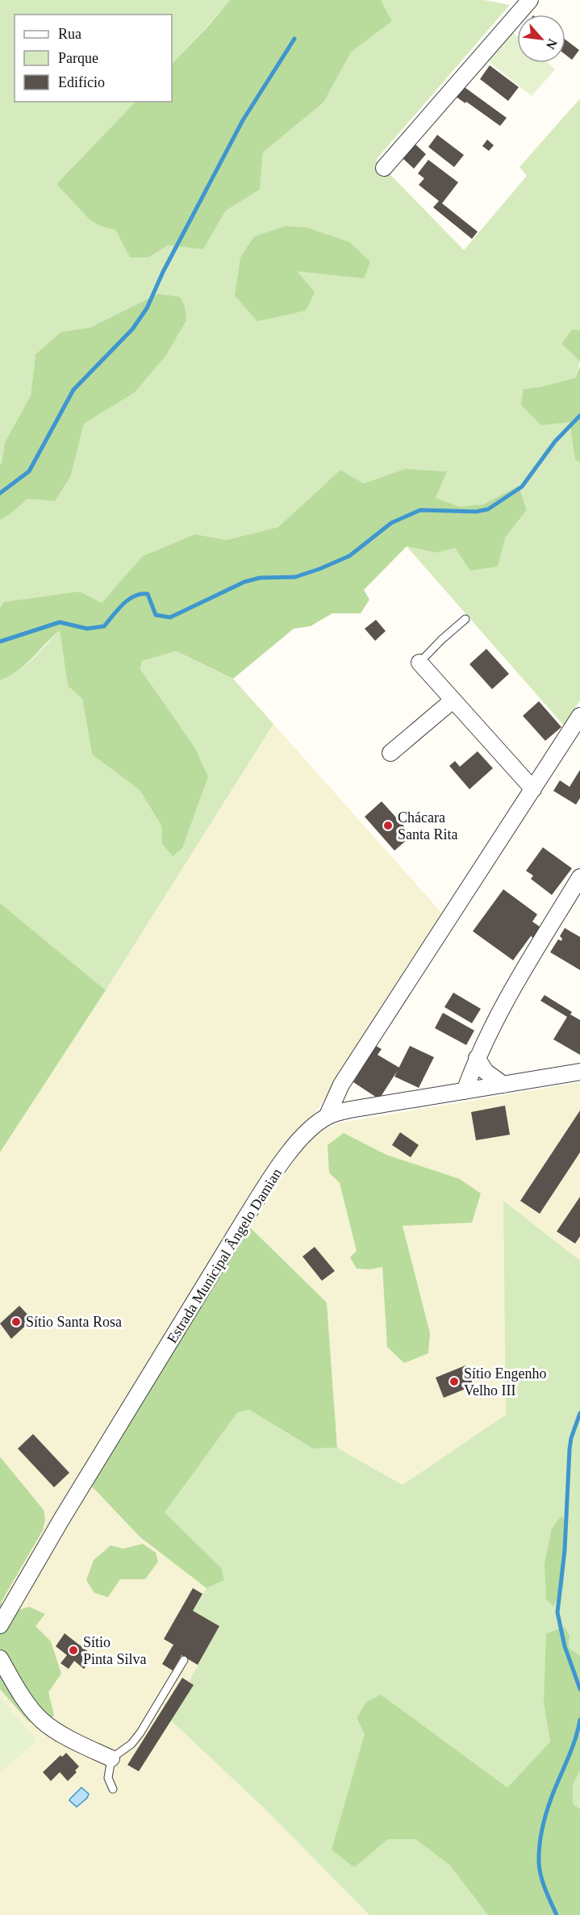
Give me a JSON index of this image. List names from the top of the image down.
{
  "streets": {
    "street": ["Estrada Municipal Ângelo Damian"]
  },
  "places": [
    "Chácara Santa Rita",
    "Sítio Santa Rosa",
    "Sítio Engenho Velho III",
    "Sítio Pinta Silva"
  ],
  "legend": ["Rua", "Parque", "Edifício"],
  "north": "bottom right"
}
